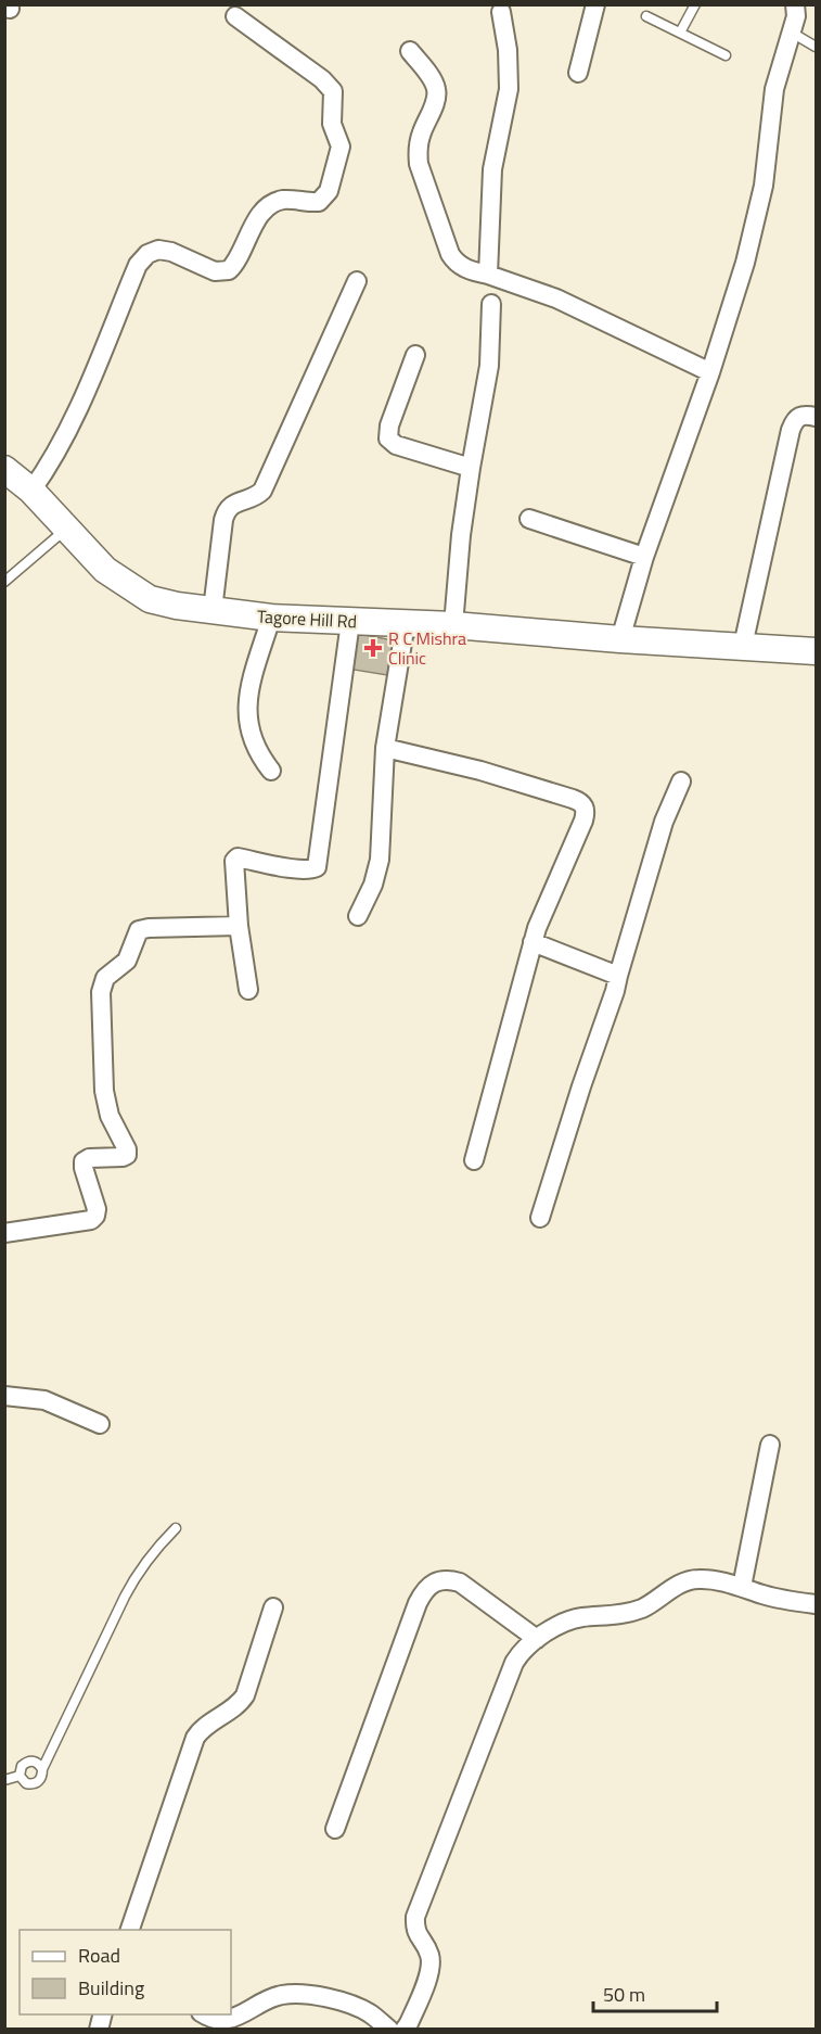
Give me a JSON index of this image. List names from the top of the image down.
{
  "streets": {
    "main road": ["Tagore Hill Rd"]
  },
  "places": {
    "health": ["R C Mishra Clinic"]
  },
  "legend": ["Road", "Building"],
  "scale_bar": "50 m"
}
